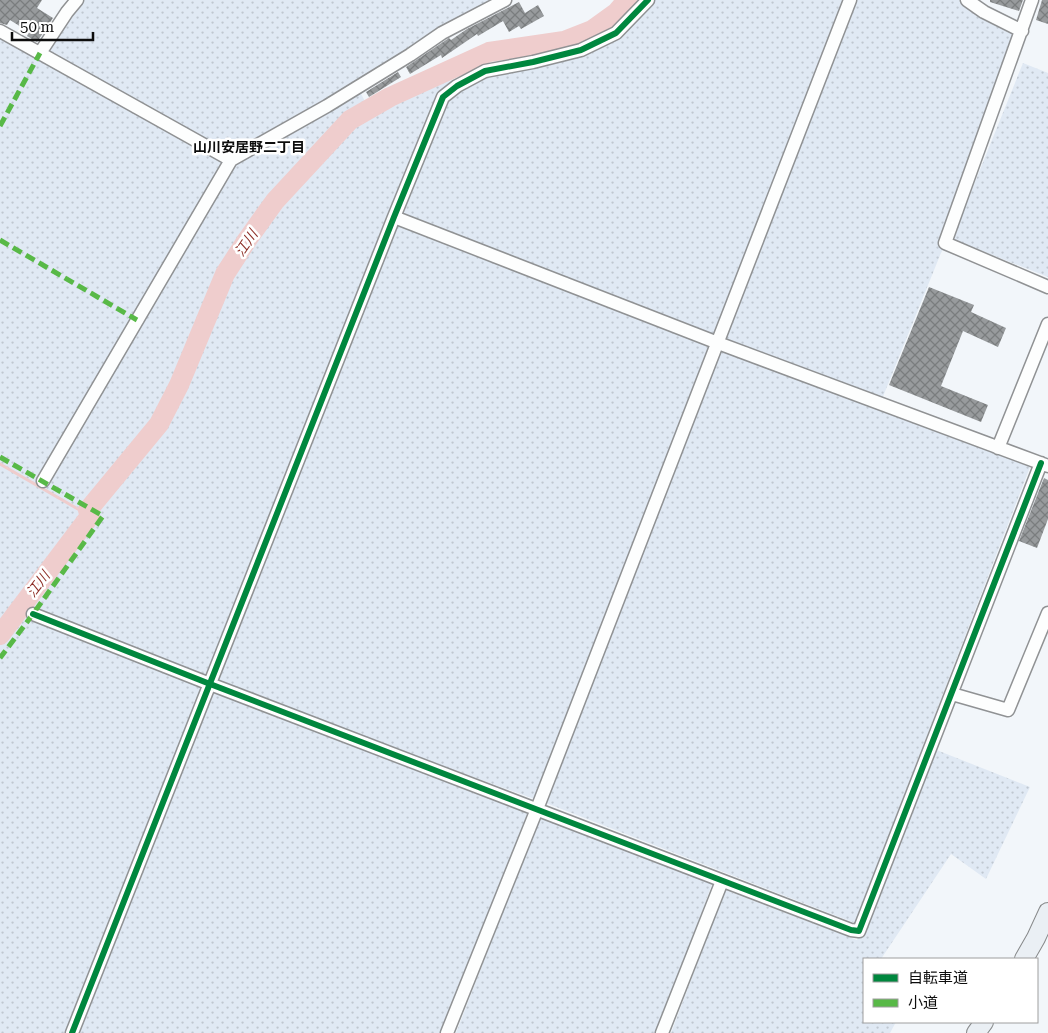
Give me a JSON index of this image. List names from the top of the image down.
{
  "districts": ["山川安居野二丁目"],
  "water": ["江川"],
  "legend": ["自転車道", "小道"],
  "scale_bar": "50 m"
}
